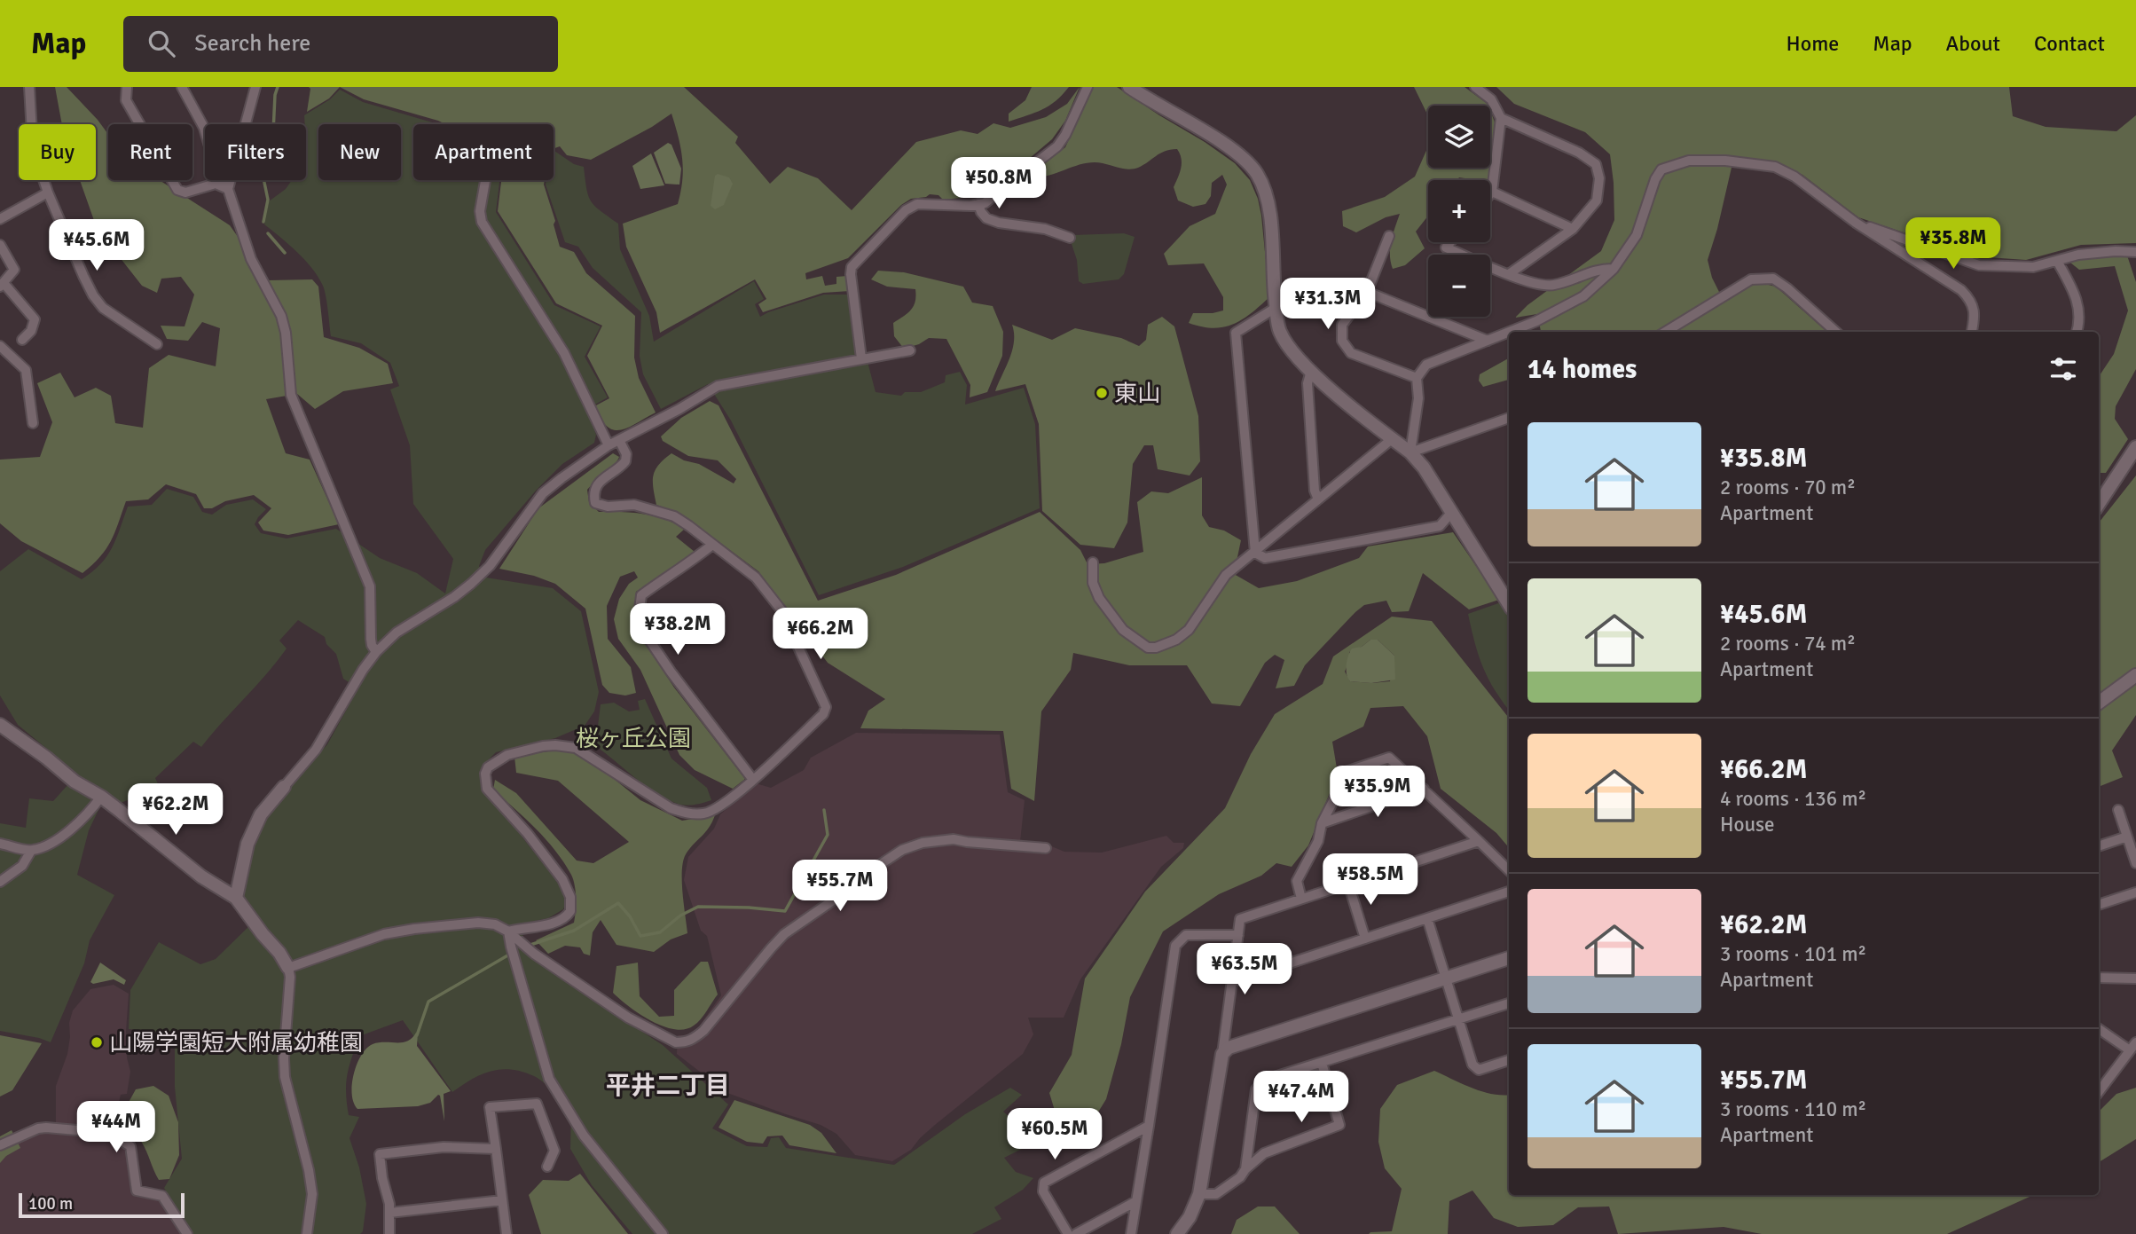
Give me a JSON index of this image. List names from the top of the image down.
{
  "districts": ["平井二丁目"],
  "parks": ["桜ヶ丘公園"],
  "places": ["東山", "山陽学園短大附属幼稚園"],
  "scale_bar": "100 m",
  "page": {
    "header": "Map",
    "search": "Search here",
    "nav": [
      "Home",
      "Map",
      "About",
      "Contact"
    ],
    "map_buttons": ["+", "−"],
    "chip": [
      "Buy",
      "Rent",
      "Filters",
      "New",
      "Apartment"
    ],
    "price": [
      "¥50.8M",
      "¥35.8M",
      "¥45.6M",
      "¥31.3M",
      "¥38.2M",
      "¥66.2M",
      "¥35.9M",
      "¥62.2M",
      "¥58.5M",
      "¥55.7M",
      "¥63.5M",
      "¥47.4M",
      "¥44M",
      "¥60.5M"
    ],
    "heading": "14 homes",
    "list": [
      {
        "name": "¥35.8M",
        "note": "2 rooms · 70 m² · Apartment"
      },
      {
        "name": "¥45.6M",
        "note": "2 rooms · 74 m² · Apartment"
      },
      {
        "name": "¥66.2M",
        "note": "4 rooms · 136 m² · House"
      },
      {
        "name": "¥62.2M",
        "note": "3 rooms · 101 m² · Apartment"
      },
      {
        "name": "¥55.7M",
        "note": "3 rooms · 110 m² · Apartment"
      }
    ],
    "scale": "100 m"
  }
}
